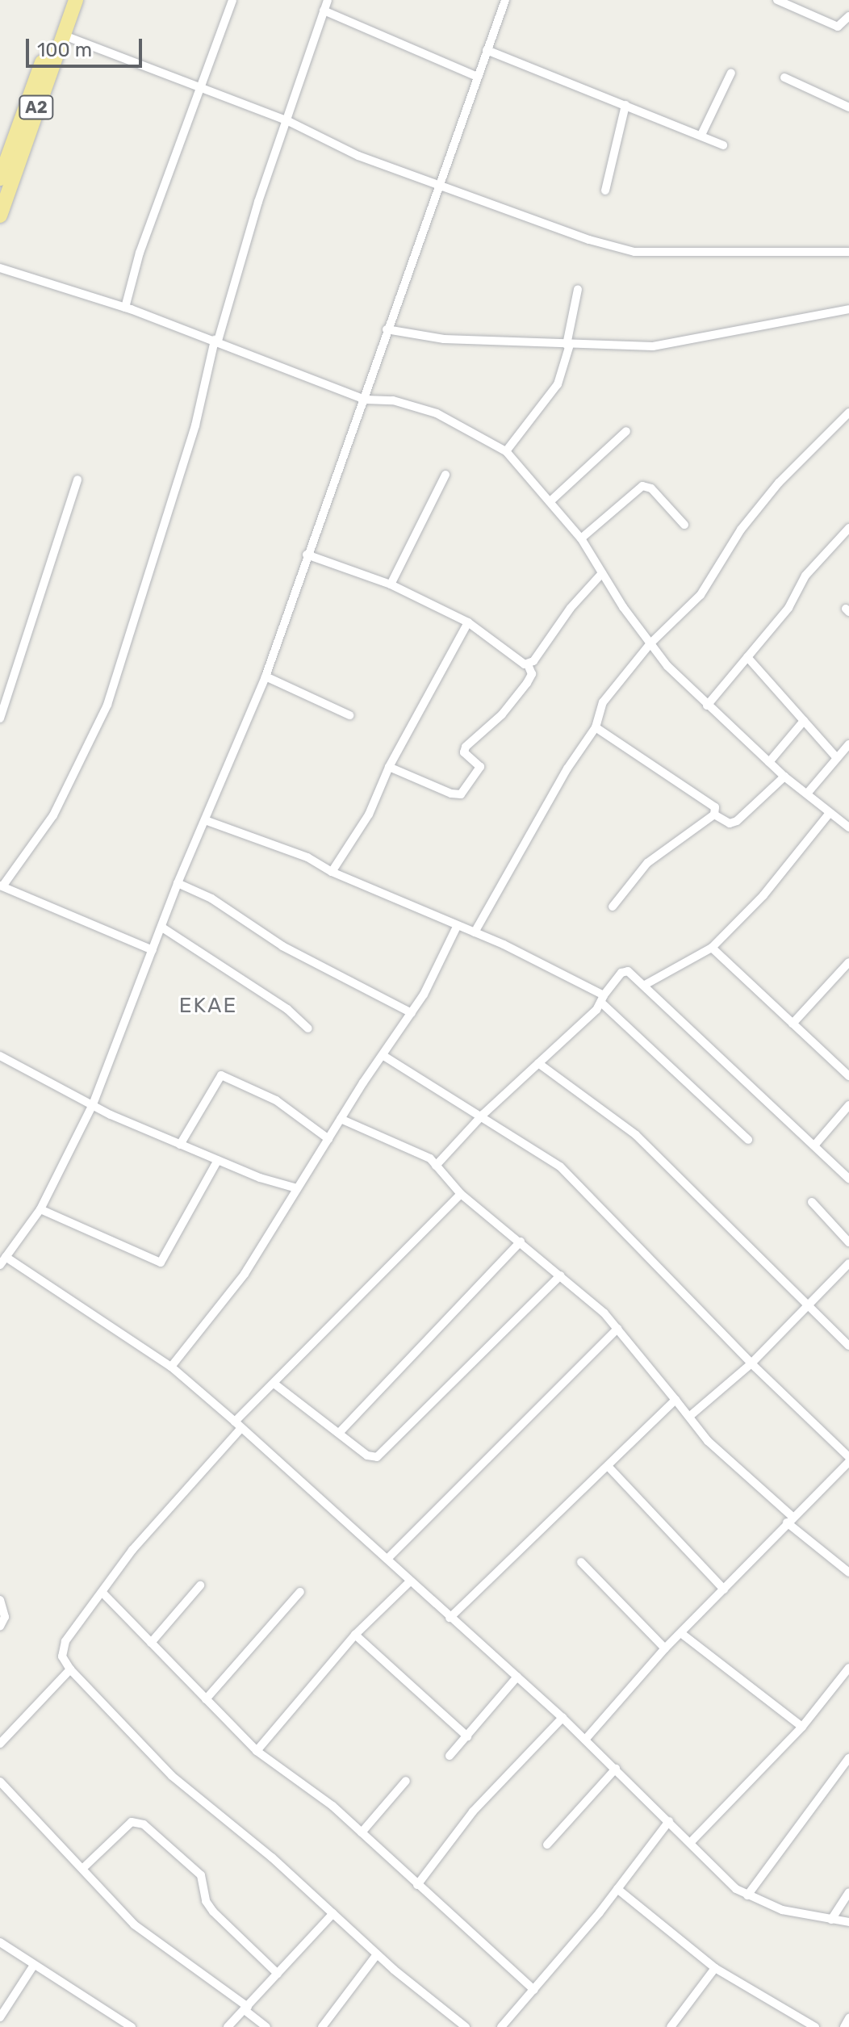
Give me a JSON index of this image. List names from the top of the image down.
{
  "streets": {
    "highway": ["A2"]
  },
  "districts": ["EKAE"],
  "scale_bar": "100 m"
}
